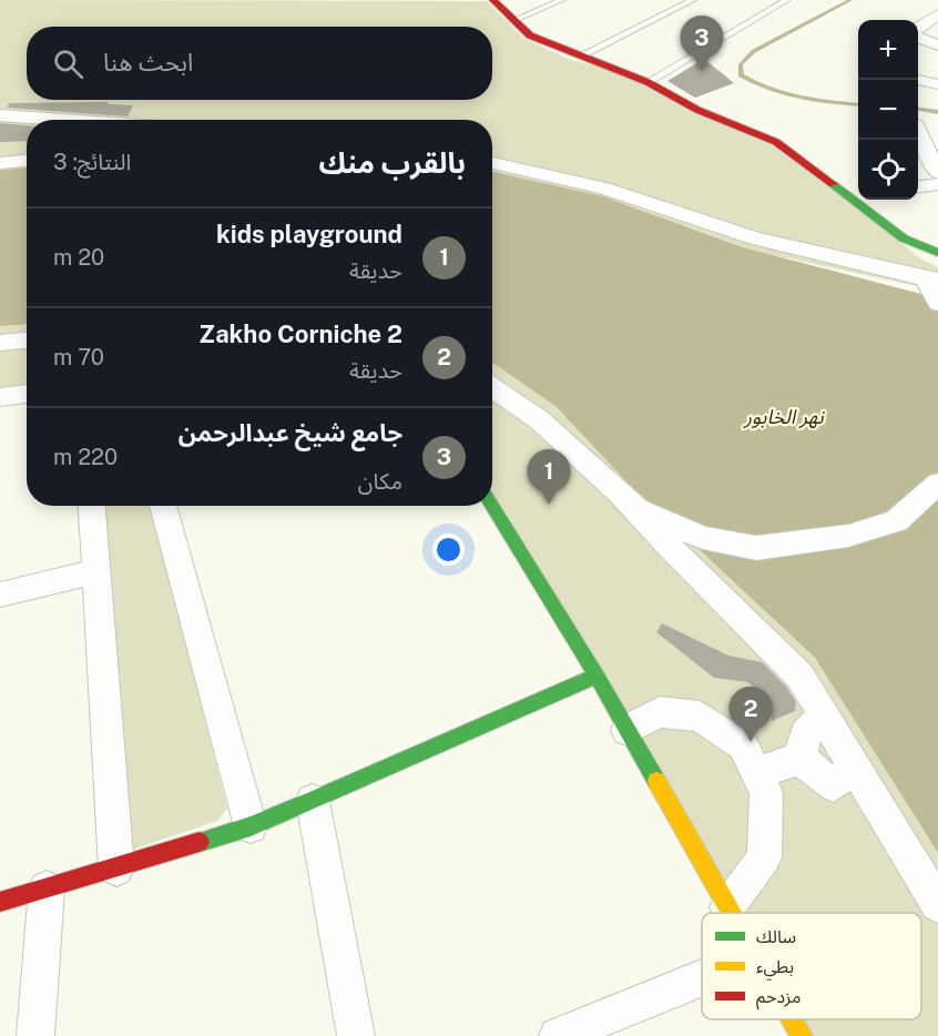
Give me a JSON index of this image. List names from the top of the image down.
{
  "water": ["نهر الخابور"],
  "legend": ["سالك", "بطيء", "مزدحم"],
  "page": {
    "pins": ["3", "1", "2"],
    "map_buttons": ["+", "−"],
    "search": "ابحث هنا",
    "heading": ["بالقرب منك", "النتائج: 3"],
    "list": [
      {
        "mark": "1",
        "name": "kids playground",
        "note": "حديقة",
        "value": "20 m"
      },
      {
        "mark": "2",
        "name": "Zakho Corniche 2",
        "note": "حديقة",
        "value": "70 m"
      },
      {
        "mark": "3",
        "name": "جامع شيخ عبدالرحمن",
        "note": "مكان",
        "value": "220 m"
      }
    ]
  }
}
